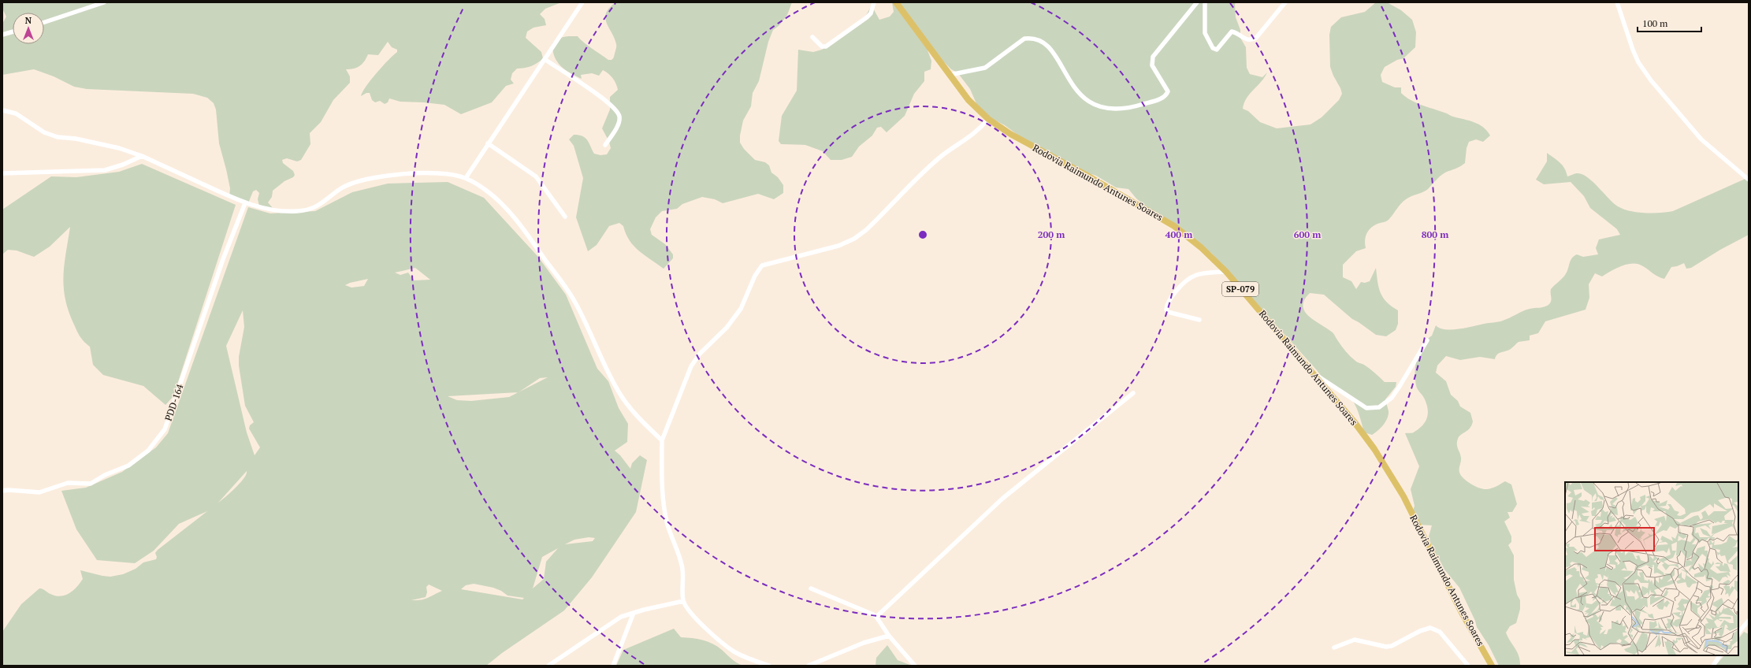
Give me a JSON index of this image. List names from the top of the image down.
{
  "streets": {
    "highway": ["Rodovia Raimundo Antunes Soares", "SP-079"],
    "street": ["PDD-164"]
  },
  "scale_bar": "100 m",
  "north": "top",
  "rings": [
    "200 m",
    "400 m",
    "600 m",
    "800 m"
  ]
}
